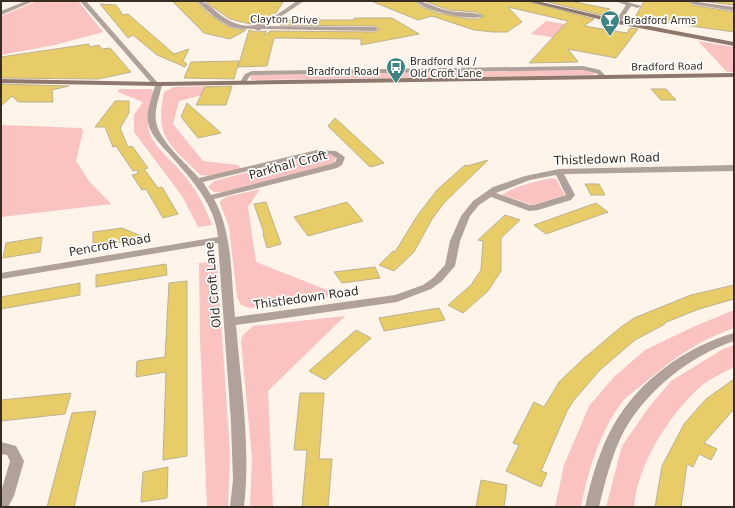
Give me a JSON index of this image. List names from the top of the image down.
{
  "streets": {
    "main road": ["Bradford Road"],
    "street": [
      "Clayton Drive",
      "Thistledown Road",
      "Parkhall Croft",
      "Pencroft Road",
      "Old Croft Lane"
    ]
  },
  "crossings": [
    ["Bradford Road", "Old Croft Lane"],
    ["Thistledown Road", "Old Croft Lane"],
    ["Parkhall Croft", "Old Croft Lane"],
    ["Pencroft Road", "Old Croft Lane"]
  ],
  "places": {
    "bar": ["Bradford Arms"],
    "bus stop": ["Bradford Rd / Old Croft Lane"]
  }
}
